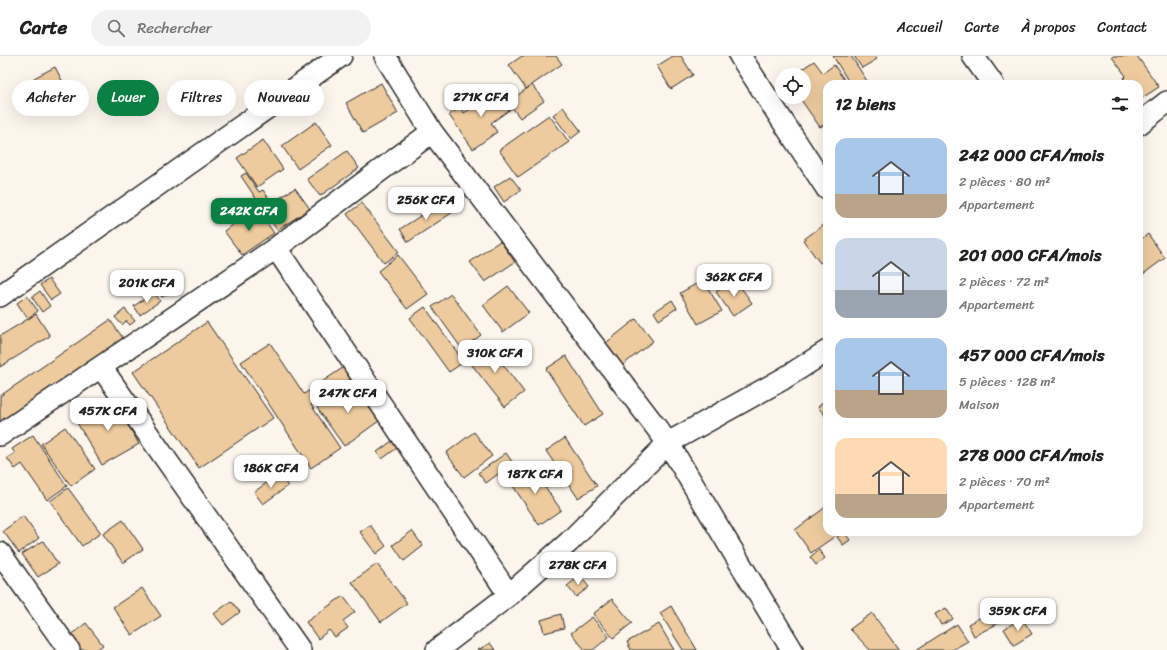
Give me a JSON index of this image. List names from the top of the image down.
{
  "page": {
    "header": "Carte",
    "search": "Rechercher",
    "nav": [
      "Accueil",
      "Carte",
      "À propos",
      "Contact"
    ],
    "chip": [
      "Acheter",
      "Louer",
      "Filtres",
      "Nouveau"
    ],
    "heading": "12 biens",
    "price": [
      "271K CFA",
      "256K CFA",
      "242K CFA",
      "362K CFA",
      "201K CFA",
      "310K CFA",
      "247K CFA",
      "457K CFA",
      "186K CFA",
      "187K CFA",
      "278K CFA",
      "359K CFA"
    ],
    "list": [
      {
        "name": "242 000 CFA/mois",
        "note": "2 pièces · 80 m² · Appartement"
      },
      {
        "name": "201 000 CFA/mois",
        "note": "2 pièces · 72 m² · Appartement"
      },
      {
        "name": "457 000 CFA/mois",
        "note": "5 pièces · 128 m² · Maison"
      },
      {
        "name": "278 000 CFA/mois",
        "note": "2 pièces · 70 m² · Appartement"
      }
    ]
  }
}
